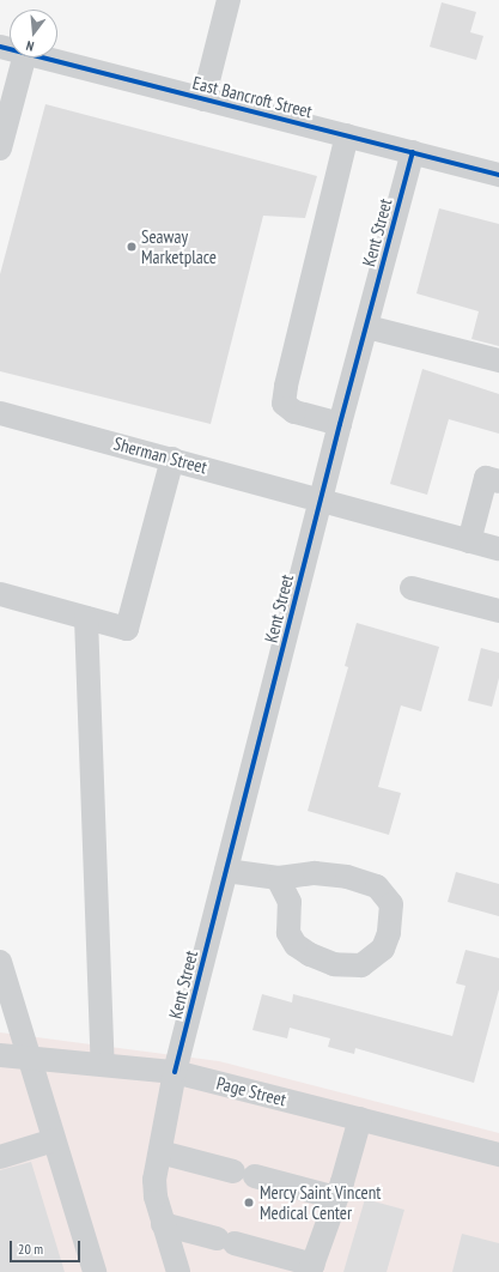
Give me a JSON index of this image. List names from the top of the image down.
{
  "streets": {
    "street": [
      "East Bancroft Street",
      "Kent Street",
      "Sherman Street",
      "Page Street"
    ]
  },
  "crossings": [
    ["East Bancroft Street", "Kent Street"],
    ["Kent Street", "Sherman Street"],
    ["Kent Street", "Page Street"]
  ],
  "places": ["Seaway Marketplace", "Mercy Saint Vincent Medical Center"],
  "scale_bar": "20 m",
  "north": "bottom"
}
